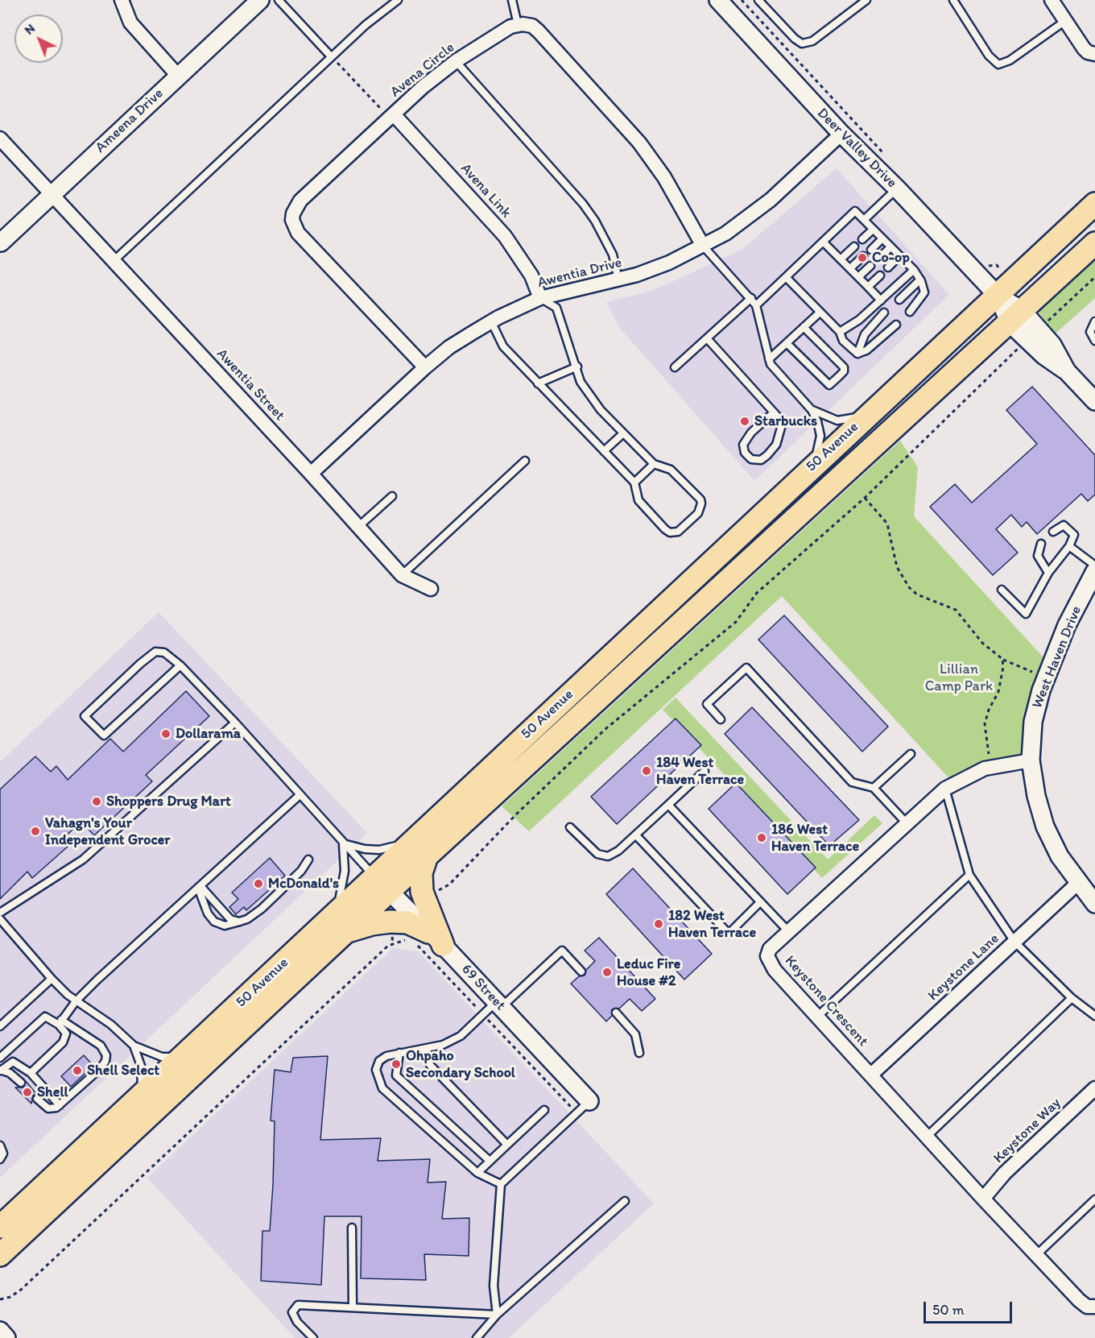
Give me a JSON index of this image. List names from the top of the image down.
{
  "streets": {
    "main road": ["50 Avenue"],
    "street": [
      "Avena Circle",
      "Ameena Drive",
      "Deer Valley Drive",
      "Avena Link",
      "Awentia Drive",
      "Awentia Street",
      "West Haven Drive",
      "Keystone Lane",
      "69 Street",
      "Keystone Crescent",
      "Keystone Way"
    ]
  },
  "crossings": [
    ["Avena Circle", "Avena Link"],
    ["Avena Circle", "Awentia Drive"],
    ["Ameena Drive", "Awentia Street"],
    ["Deer Valley Drive", "Awentia Drive"],
    ["Deer Valley Drive", "50 Avenue"],
    ["Avena Link", "Awentia Drive"],
    ["Awentia Drive", "Awentia Street"],
    ["50 Avenue", "69 Street"],
    ["West Haven Drive", "Keystone Lane"],
    ["West Haven Drive", "Keystone Crescent"],
    ["Keystone Lane", "Keystone Crescent"],
    ["Keystone Crescent", "Keystone Way"]
  ],
  "parks": ["Lillian Camp Park"],
  "places": [
    "Co-op",
    "Starbucks",
    "Dollarama",
    "184 West Haven Terrace",
    "Shoppers Drug Mart",
    "Vahagn's Your Independent Grocer",
    "186 West Haven Terrace",
    "McDonald's",
    "182 West Haven Terrace",
    "Leduc Fire House #2",
    "Ohpaho Secondary School",
    "Shell Select",
    "Shell"
  ],
  "scale_bar": "50 m",
  "north": "top left"
}
